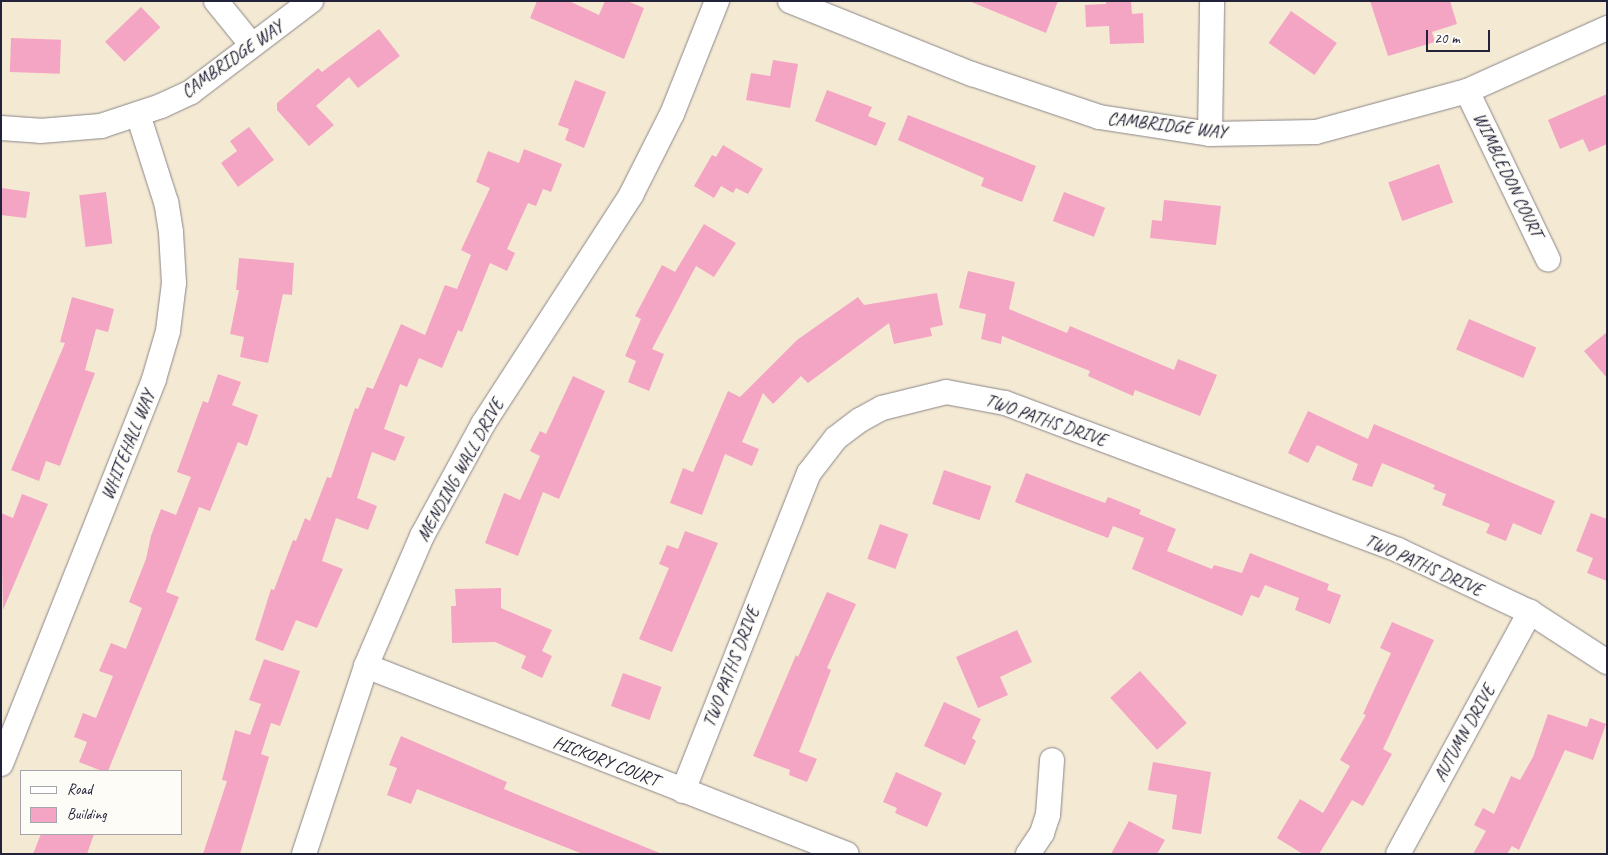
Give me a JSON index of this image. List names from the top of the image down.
{
  "streets": {
    "street": [
      "CAMBRIDGE WAY",
      "WIMBLEDON COURT",
      "TWO PATHS DRIVE",
      "WHITEHALL WAY",
      "MENDING WALL DRIVE",
      "AUTUMN DRIVE",
      "HICKORY COURT"
    ]
  },
  "crossings": [
    ["CAMBRIDGE WAY", "WIMBLEDON COURT"],
    ["CAMBRIDGE WAY", "WHITEHALL WAY"],
    ["TWO PATHS DRIVE", "AUTUMN DRIVE"],
    ["TWO PATHS DRIVE", "HICKORY COURT"],
    ["MENDING WALL DRIVE", "HICKORY COURT"]
  ],
  "legend": ["Road", "Building"],
  "scale_bar": "20 m"
}
